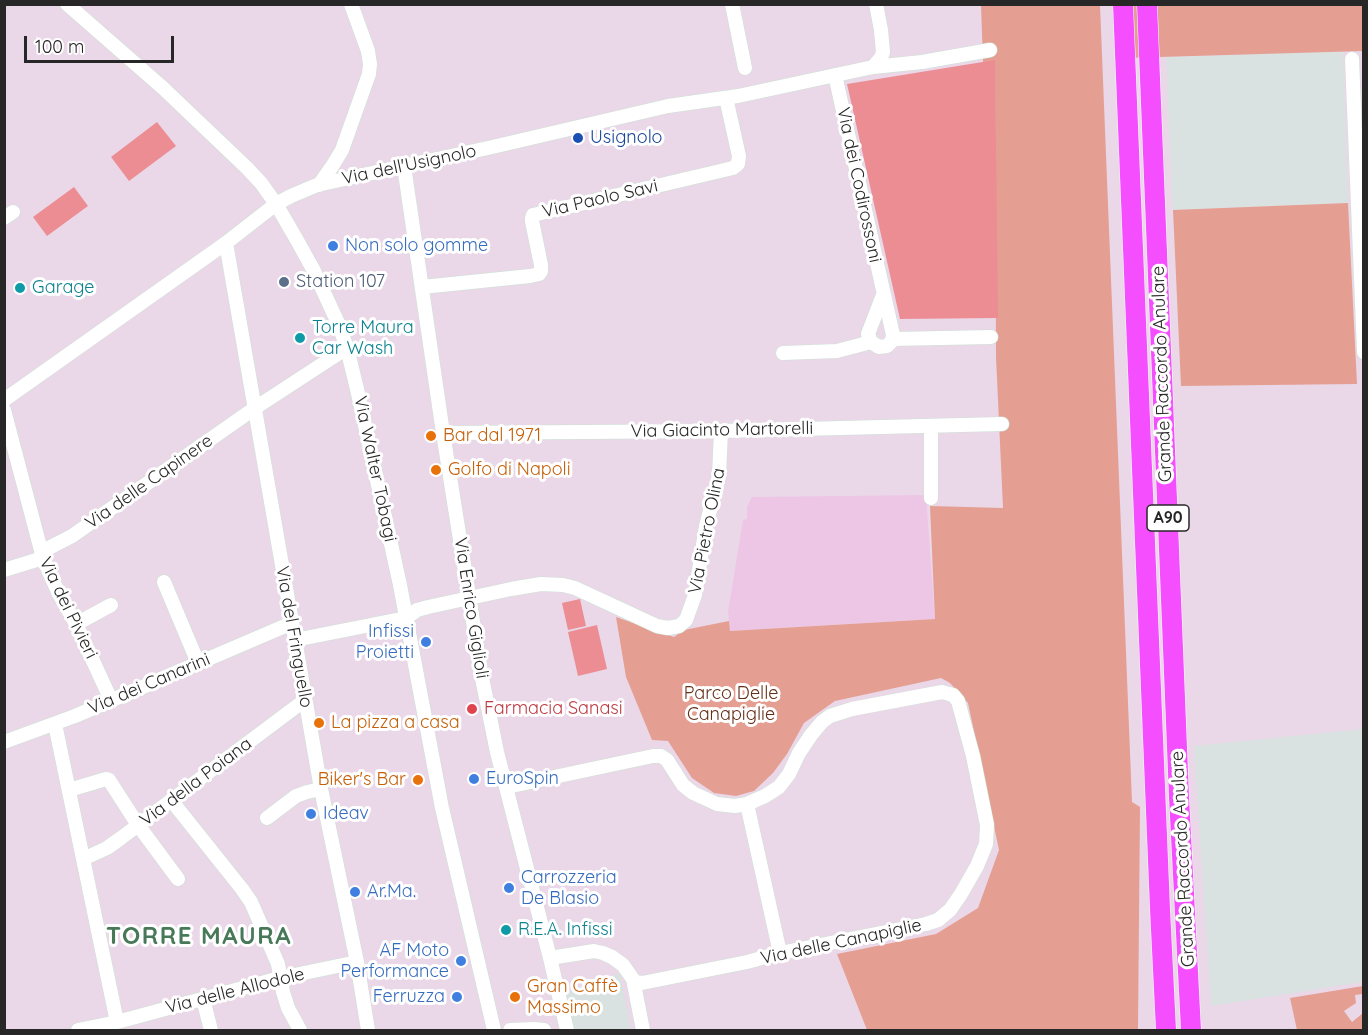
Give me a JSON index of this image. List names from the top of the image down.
{
  "streets": {
    "highway": ["Grande Raccordo Anulare", "A90"],
    "street": [
      "Via dell'Usignolo",
      "Via dei Codirossoni",
      "Via Paolo Savi",
      "Via Giacinto Martorelli",
      "Via Walter Tobagi",
      "Via delle Capinere",
      "Via Pietro Olina",
      "Via dei Pivieri",
      "Via Enrico Giglioli",
      "Via del Fringuello",
      "Via dei Canarini",
      "Via della Poiana",
      "Via delle Canapiglie",
      "Via delle Allodole"
    ]
  },
  "crossings": [
    ["Via dell'Usignolo", "Via dei Codirossoni"],
    ["Via dell'Usignolo", "Via Paolo Savi"],
    ["Via dell'Usignolo", "Via Walter Tobagi"],
    ["Via dell'Usignolo", "Via Enrico Giglioli"],
    ["Via dell'Usignolo", "Via del Fringuello"],
    ["Via Paolo Savi", "Via Enrico Giglioli"],
    ["Via Giacinto Martorelli", "Via Pietro Olina"],
    ["Via Giacinto Martorelli", "Via Enrico Giglioli"],
    ["Via Walter Tobagi", "Via delle Capinere"],
    ["Via delle Capinere", "Via dei Pivieri"],
    ["Via delle Capinere", "Via del Fringuello"],
    ["Via Pietro Olina", "Via Enrico Giglioli"],
    ["Via dei Pivieri", "Via dei Canarini"],
    ["Via del Fringuello", "Via dei Canarini"],
    ["Via del Fringuello", "Via della Poiana"],
    ["Via del Fringuello", "Via delle Allodole"]
  ],
  "districts": ["TORRE MAURA"],
  "parks": ["Parco Delle Canapiglie"],
  "places": [
    "Usignolo",
    "Non solo gomme",
    "Station 107",
    "Garage",
    "Torre Maura Car Wash",
    "Bar dal 1971",
    "Golfo di Napoli",
    "Infissi Proietti",
    "Farmacia Sanasi",
    "La pizza a casa",
    "EuroSpin",
    "Biker's Bar",
    "Ideav",
    "Carrozzeria De Blasio",
    "Ar.Ma.",
    "R.E.A. Infissi",
    "AF Moto Performance",
    "Ferruzza",
    "Gran Caffè Massimo"
  ],
  "scale_bar": "100 m"
}
